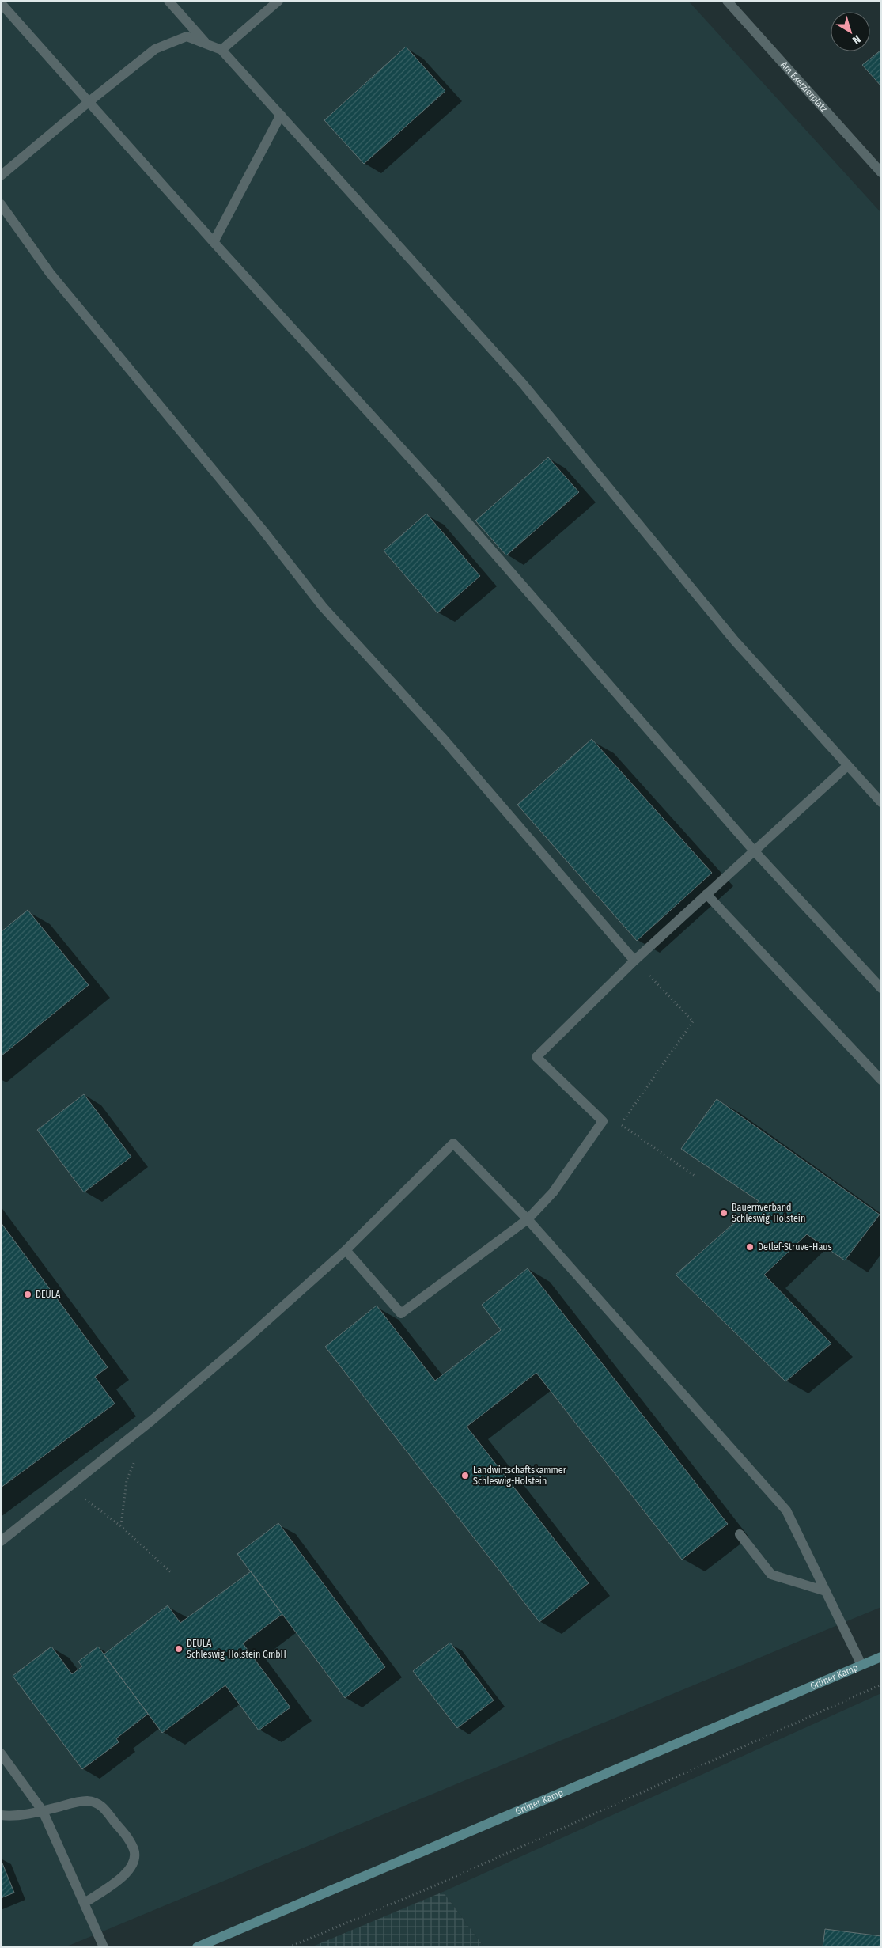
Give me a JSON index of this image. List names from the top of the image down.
{
  "streets": {
    "street": ["Am Exerzierplatz", "Grüner Kamp"]
  },
  "places": [
    "Bauernverband Schleswig-Holstein",
    "Detlef-Struve-Haus",
    "DEULA",
    "Landwirtschaftskammer Schleswig-Holstein",
    "DEULA Schleswig-Holstein GmbH"
  ],
  "north": "bottom right"
}
